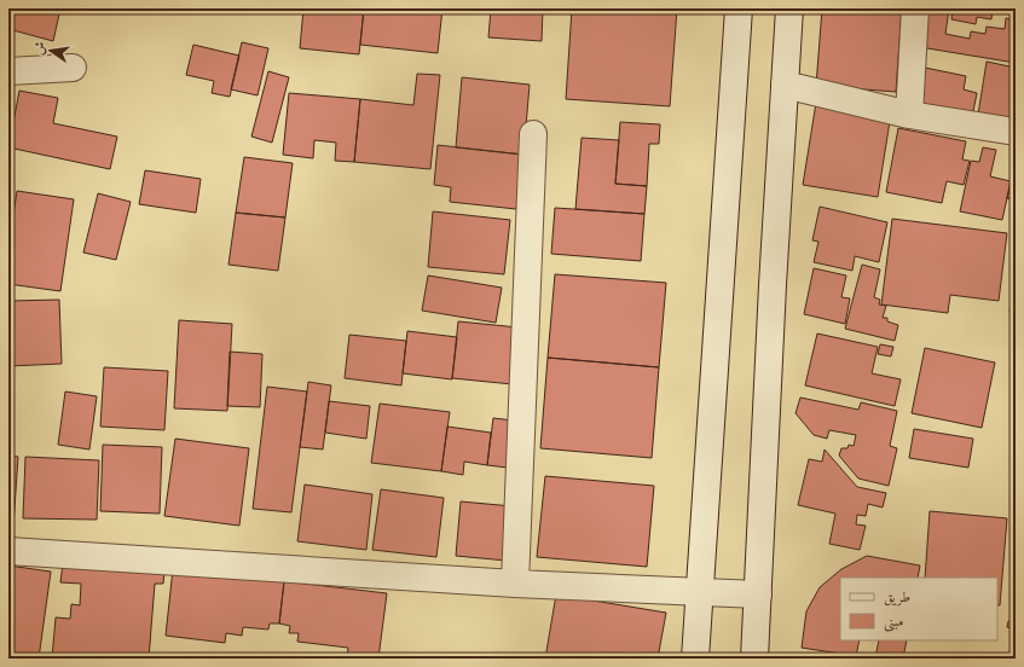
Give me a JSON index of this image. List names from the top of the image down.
{
  "legend": ["طريق", "مبنى"],
  "north": "left"
}
